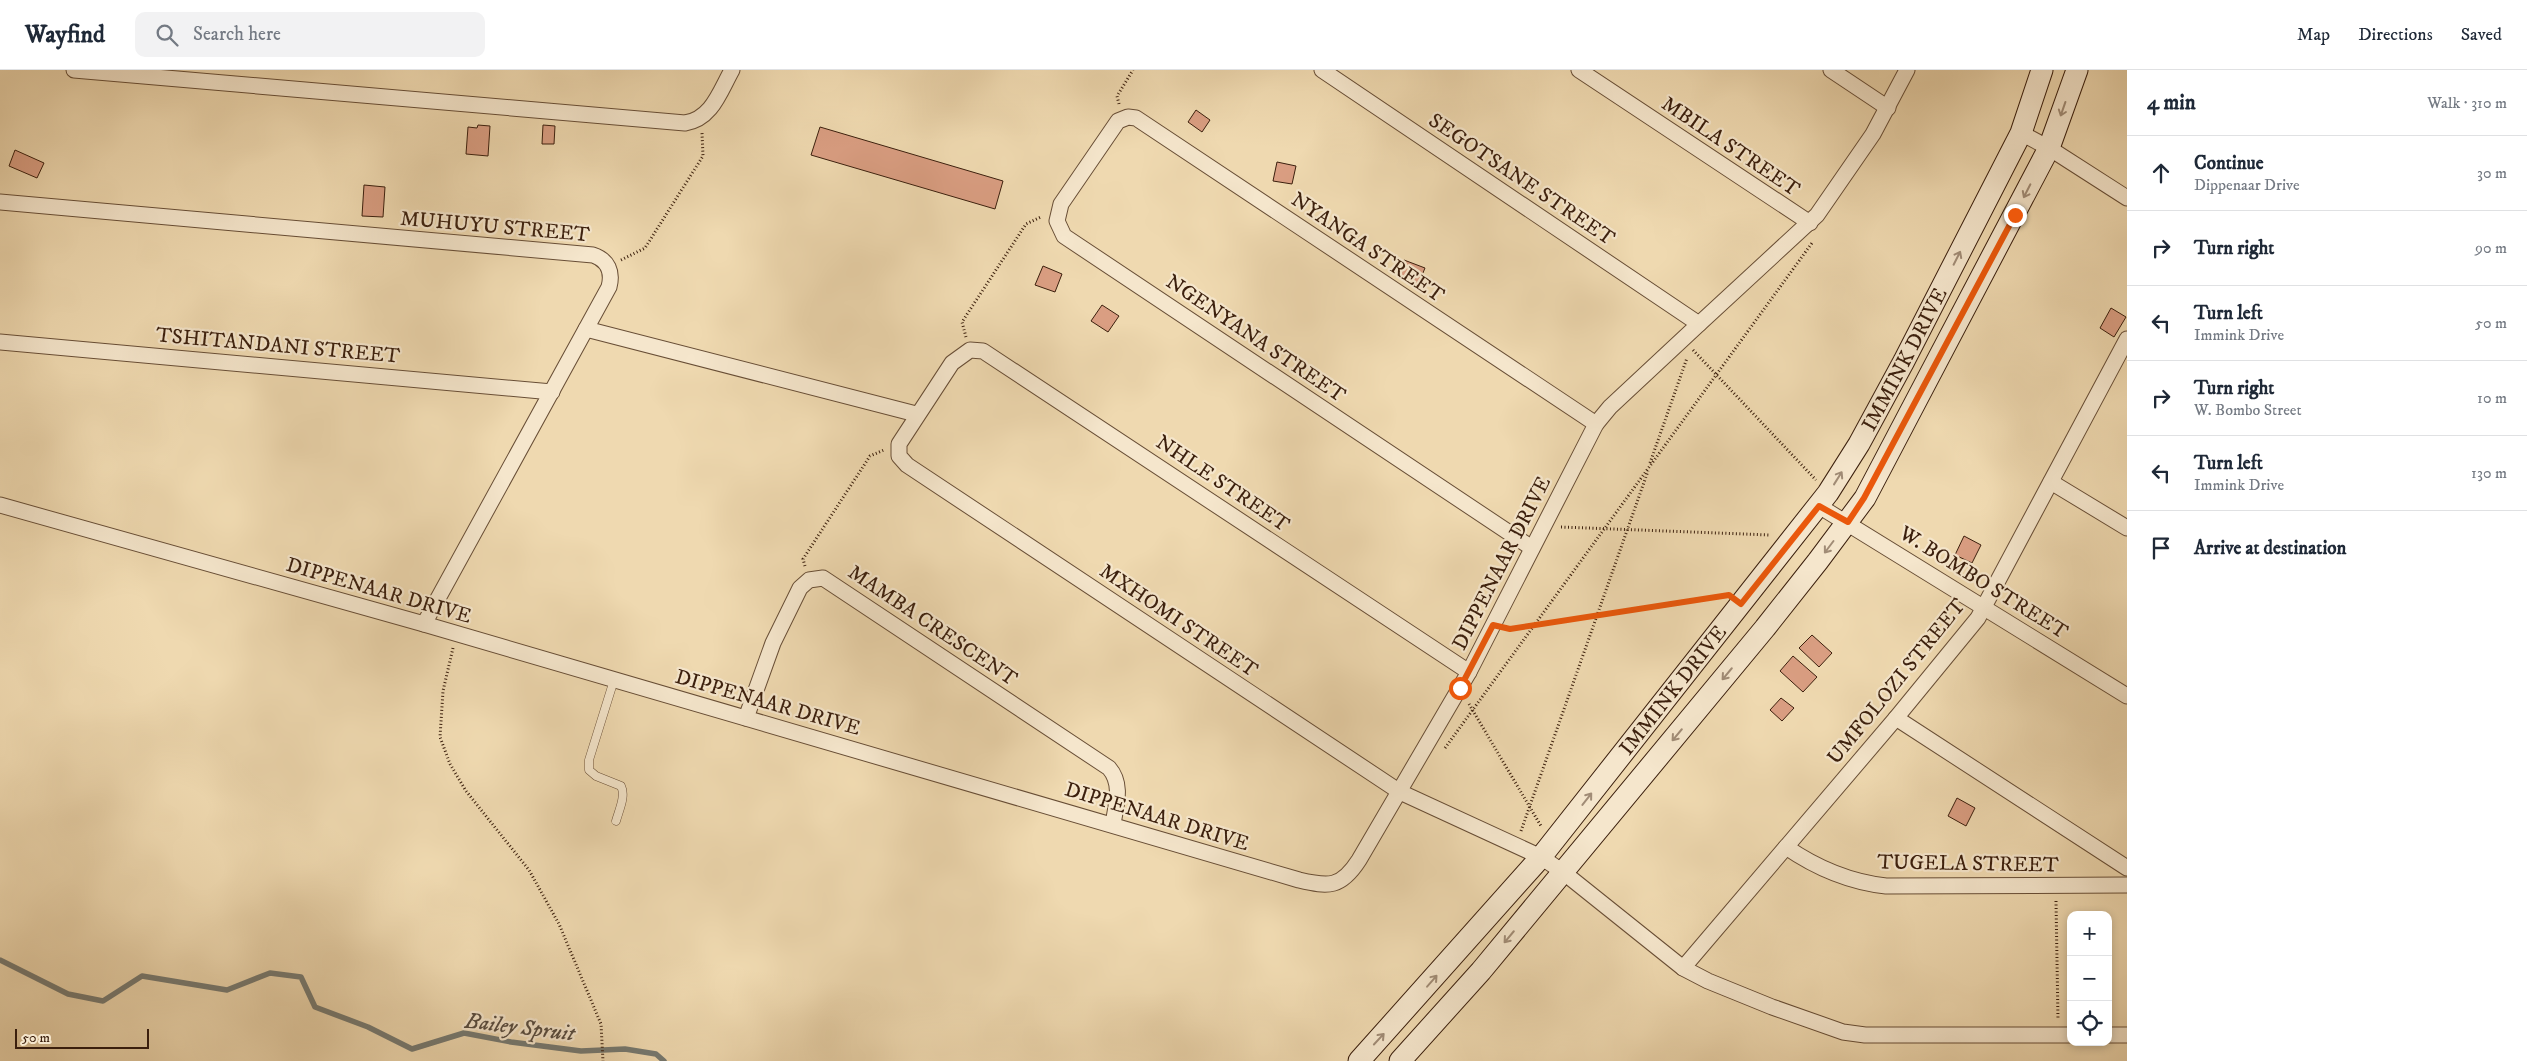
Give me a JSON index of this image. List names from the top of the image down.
{
  "streets": {
    "main road": ["IMMINK DRIVE"],
    "street": [
      "MBILA STREET",
      "SEGOTSANE STREET",
      "MUHUYU STREET",
      "NYANGA STREET",
      "NGENYANA STREET",
      "TSHITANDANI STREET",
      "NHLE STREET",
      "DIPPENAAR DRIVE",
      "W. BOMBO STREET",
      "MXHOMI STREET",
      "MAMBA CRESCENT",
      "UMFOLOZI STREET",
      "TUGELA STREET"
    ]
  },
  "crossings": [
    ["MBILA STREET", "DIPPENAAR DRIVE"],
    ["SEGOTSANE STREET", "DIPPENAAR DRIVE"],
    ["MUHUYU STREET", "TSHITANDANI STREET"],
    ["MUHUYU STREET", "DIPPENAAR DRIVE"],
    ["NYANGA STREET", "DIPPENAAR DRIVE"],
    ["NGENYANA STREET", "DIPPENAAR DRIVE"],
    ["IMMINK DRIVE", "W. BOMBO STREET"],
    ["IMMINK DRIVE", "MXHOMI STREET"],
    ["NHLE STREET", "DIPPENAAR DRIVE"],
    ["DIPPENAAR DRIVE", "MXHOMI STREET"],
    ["DIPPENAAR DRIVE", "MAMBA CRESCENT"],
    ["W. BOMBO STREET", "UMFOLOZI STREET"],
    ["MXHOMI STREET", "UMFOLOZI STREET"],
    ["UMFOLOZI STREET", "TUGELA STREET"]
  ],
  "water": ["Bailey Spruit"],
  "scale_bar": "50 m",
  "page": {
    "header": "Wayfind",
    "search": "Search here",
    "nav": ["Map", "Directions", "Saved"],
    "heading": ["4 min", "Walk · 310 m"],
    "list": [
      ["Continue", "Dippenaar Drive", "30 m"],
      ["Turn right", "90 m"],
      ["Turn left", "Immink Drive", "50 m"],
      ["Turn right", "W. Bombo Street", "10 m"],
      ["Turn left", "Immink Drive", "130 m"],
      "Arrive at destination"
    ],
    "map_buttons": ["+", "−"],
    "scale": "50 m"
  }
}
